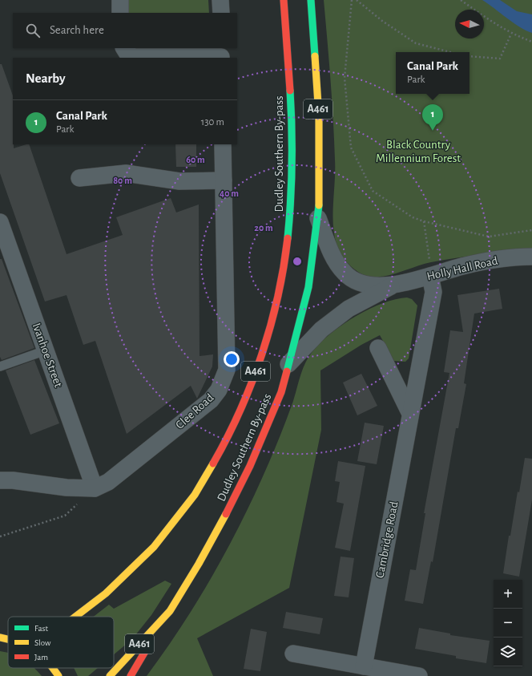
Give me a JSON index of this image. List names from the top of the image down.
{
  "streets": {
    "highway": ["A461", "Dudley Southern By-pass"],
    "street": [
      "Holly Hall Road",
      "Ivanhoe Street",
      "Clee Road",
      "Cambridge Road"
    ]
  },
  "crossings": [
    ["A461", "Dudley Southern By-pass"],
    ["Dudley Southern By-pass", "Holly Hall Road"],
    ["Holly Hall Road", "Cambridge Road"],
    ["Ivanhoe Street", "Clee Road"]
  ],
  "parks": ["Black Country Millennium Forest"],
  "legend": ["Fast", "Slow", "Jam"],
  "north": "left",
  "page": {
    "search": "Search here",
    "popup": ["Canal Park", "Park"],
    "heading": "Nearby",
    "list": [
      {
        "mark": "1",
        "name": "Canal Park",
        "note": "Park",
        "value": "130 m"
      }
    ],
    "pins": "1",
    "map_buttons": ["+", "−"]
  },
  "rings": [
    "60 m",
    "80 m",
    "40 m",
    "20 m"
  ]
}
